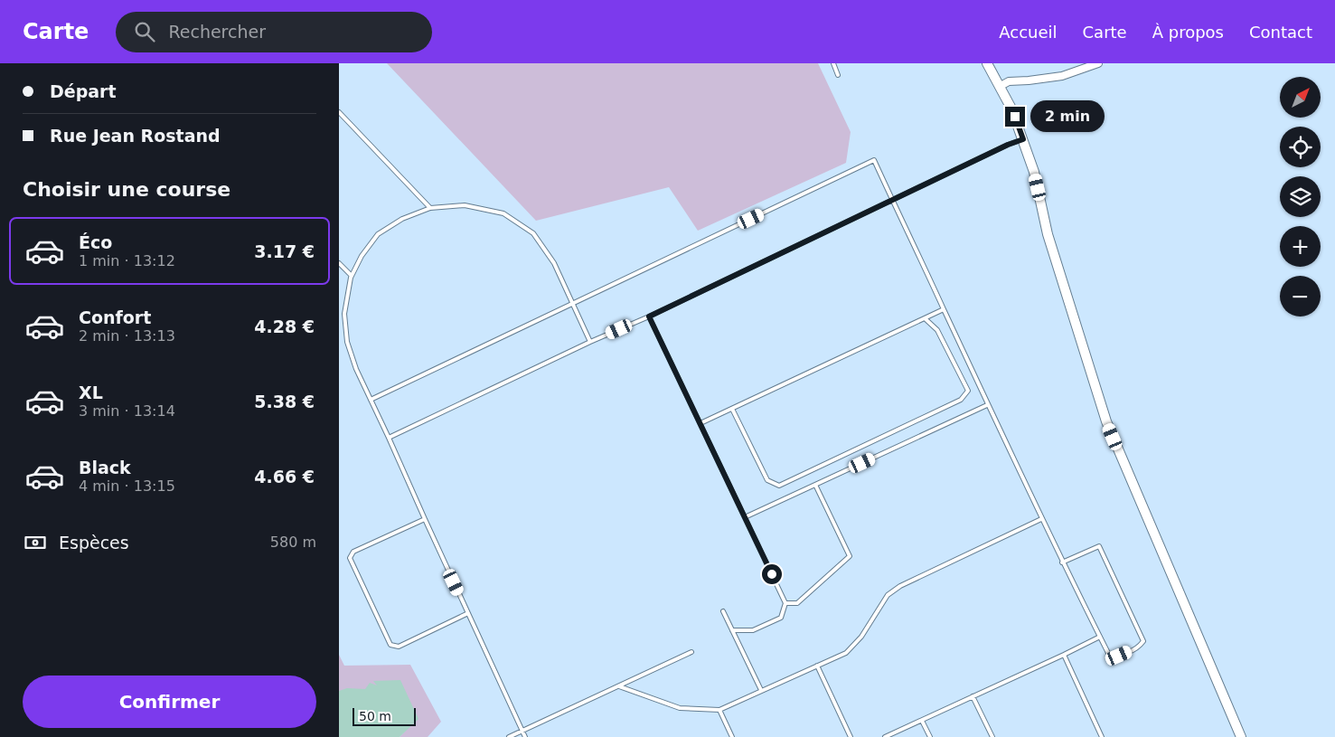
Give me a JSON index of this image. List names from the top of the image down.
{
  "scale_bar": "50 m",
  "north": "top right",
  "page": {
    "header": "Carte",
    "search": "Rechercher",
    "nav": [
      "Accueil",
      "Carte",
      "À propos",
      "Contact"
    ],
    "banner": ["Départ", "Rue Jean Rostand"],
    "map_buttons": ["+", "−"],
    "bubble": "2 min",
    "heading": "Choisir une course",
    "list": [
      {
        "name": "Éco",
        "note": "1 min · 13:12",
        "value": "3.17 €"
      },
      {
        "name": "Confort",
        "note": "2 min · 13:13",
        "value": "4.28 €"
      },
      {
        "name": "XL",
        "note": "3 min · 13:14",
        "value": "5.38 €"
      },
      {
        "name": "Black",
        "note": "4 min · 13:15",
        "value": "4.66 €"
      }
    ],
    "pay": ["Espèces", "580 m"],
    "buttons": "Confirmer",
    "scale": "50 m"
  }
}
